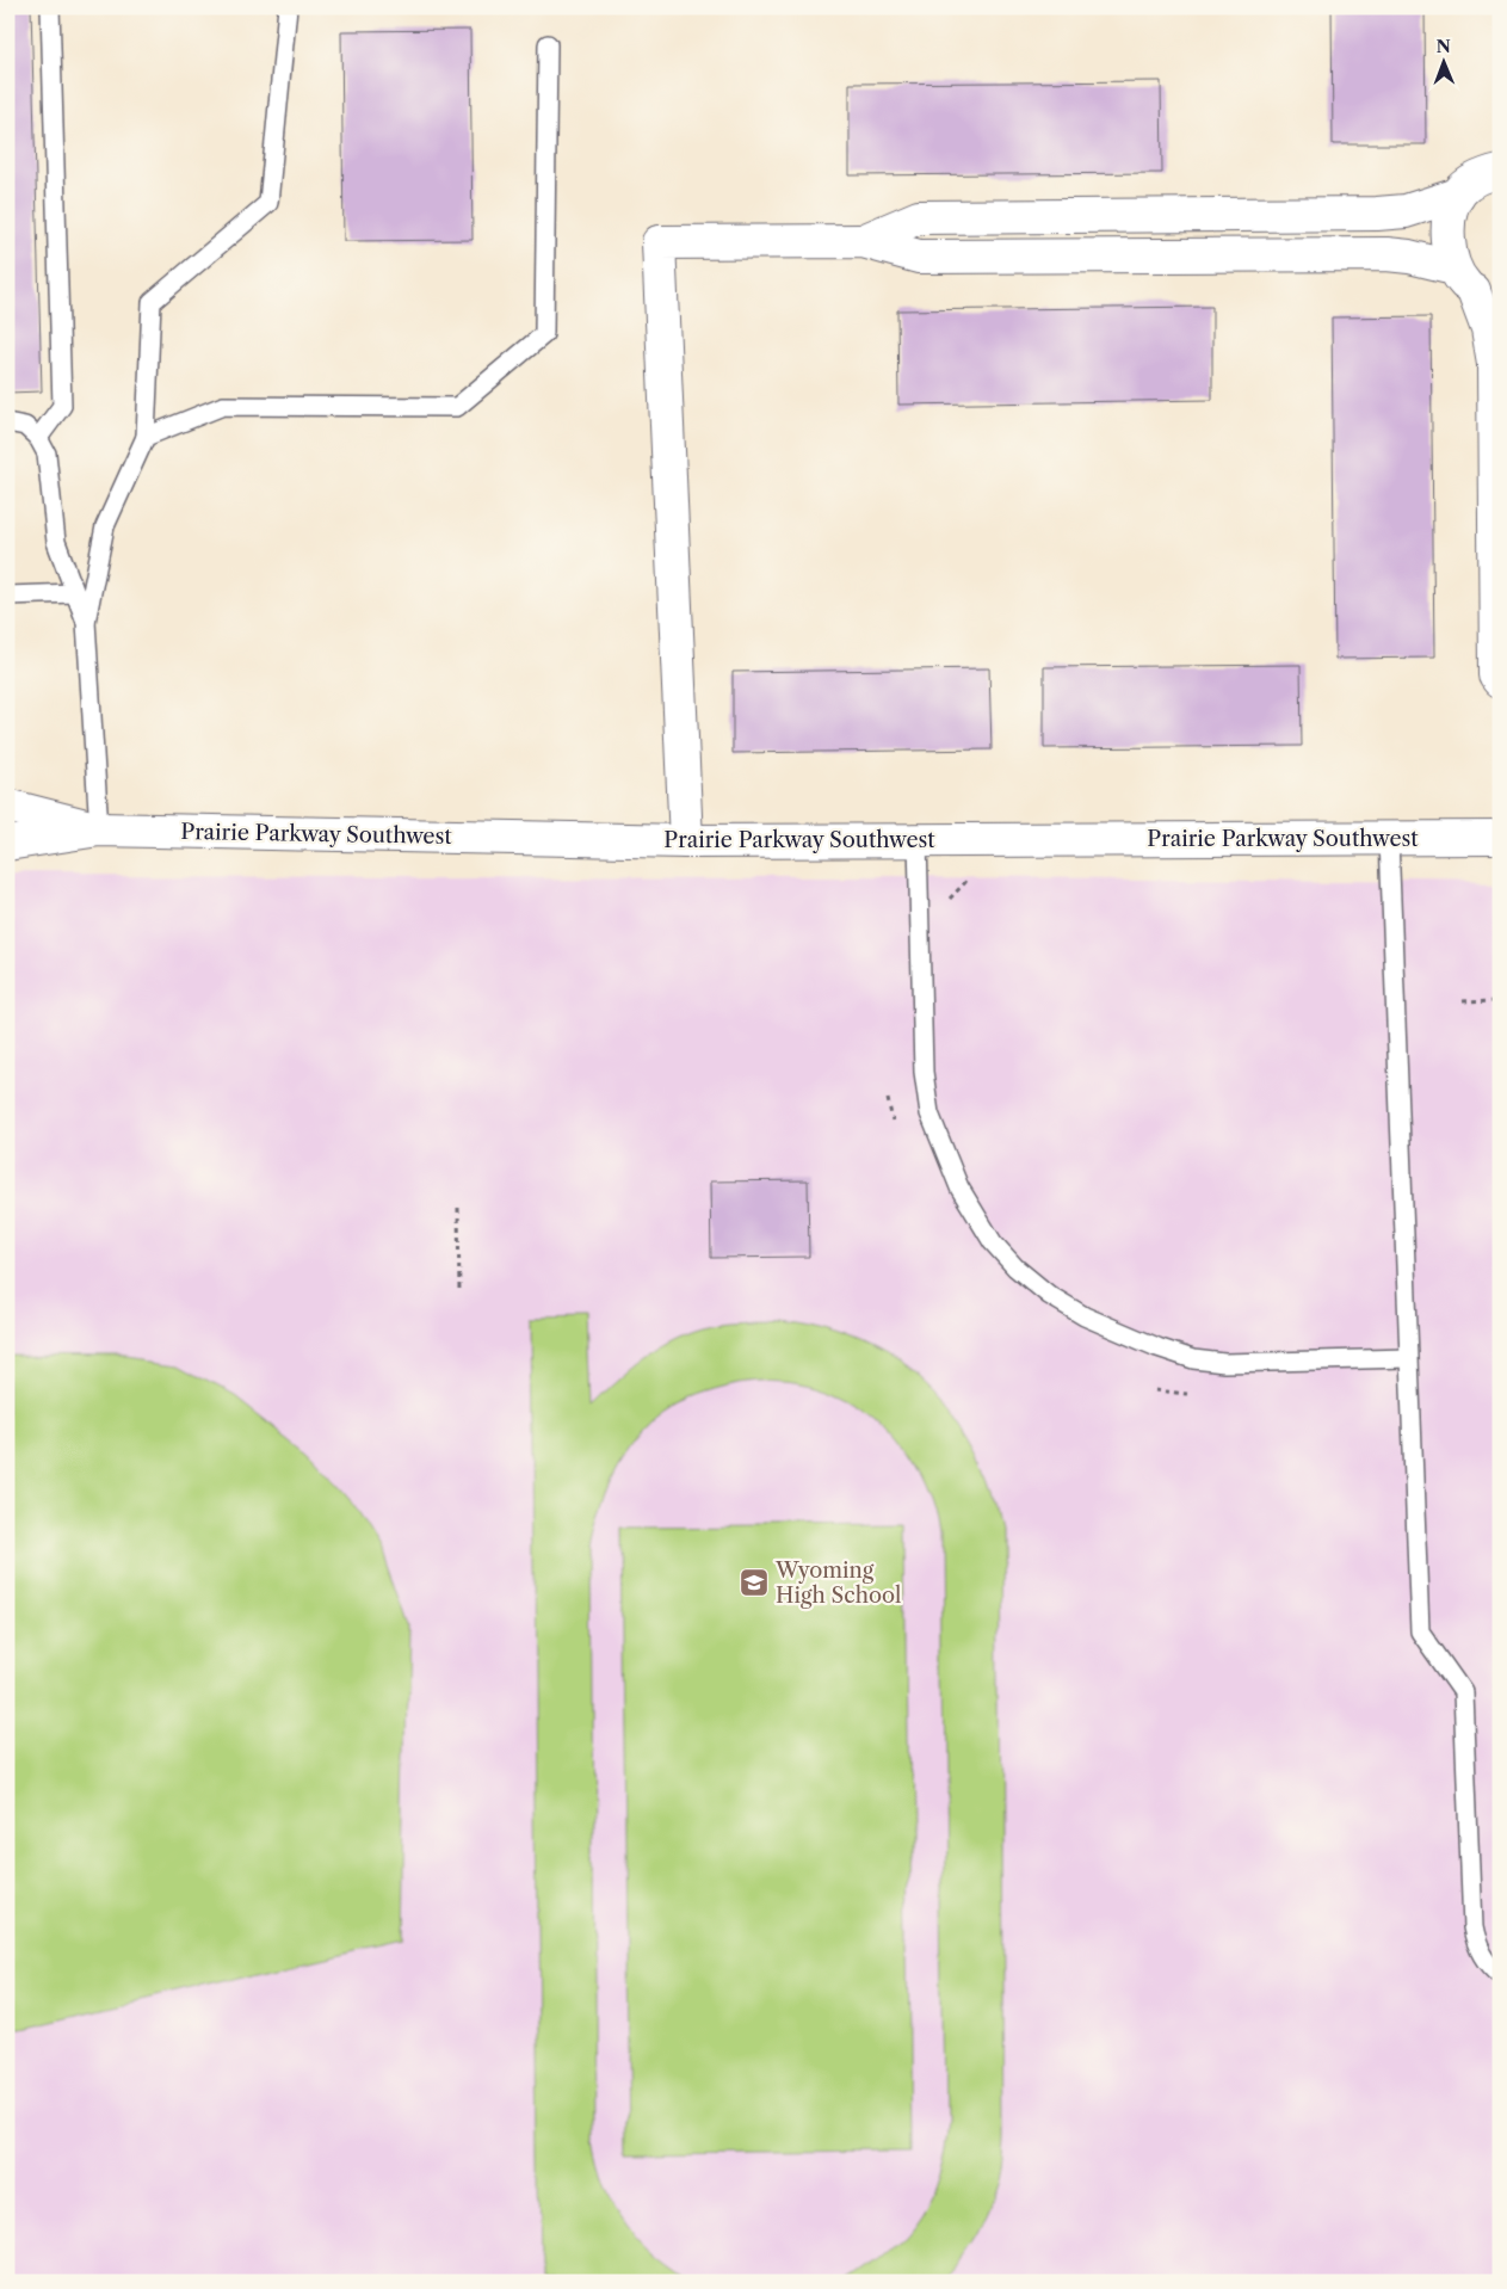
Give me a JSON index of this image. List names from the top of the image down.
{
  "streets": {
    "street": ["Prairie Parkway Southwest"]
  },
  "places": {
    "school or university": ["Wyoming High School"]
  },
  "north": "top"
}
